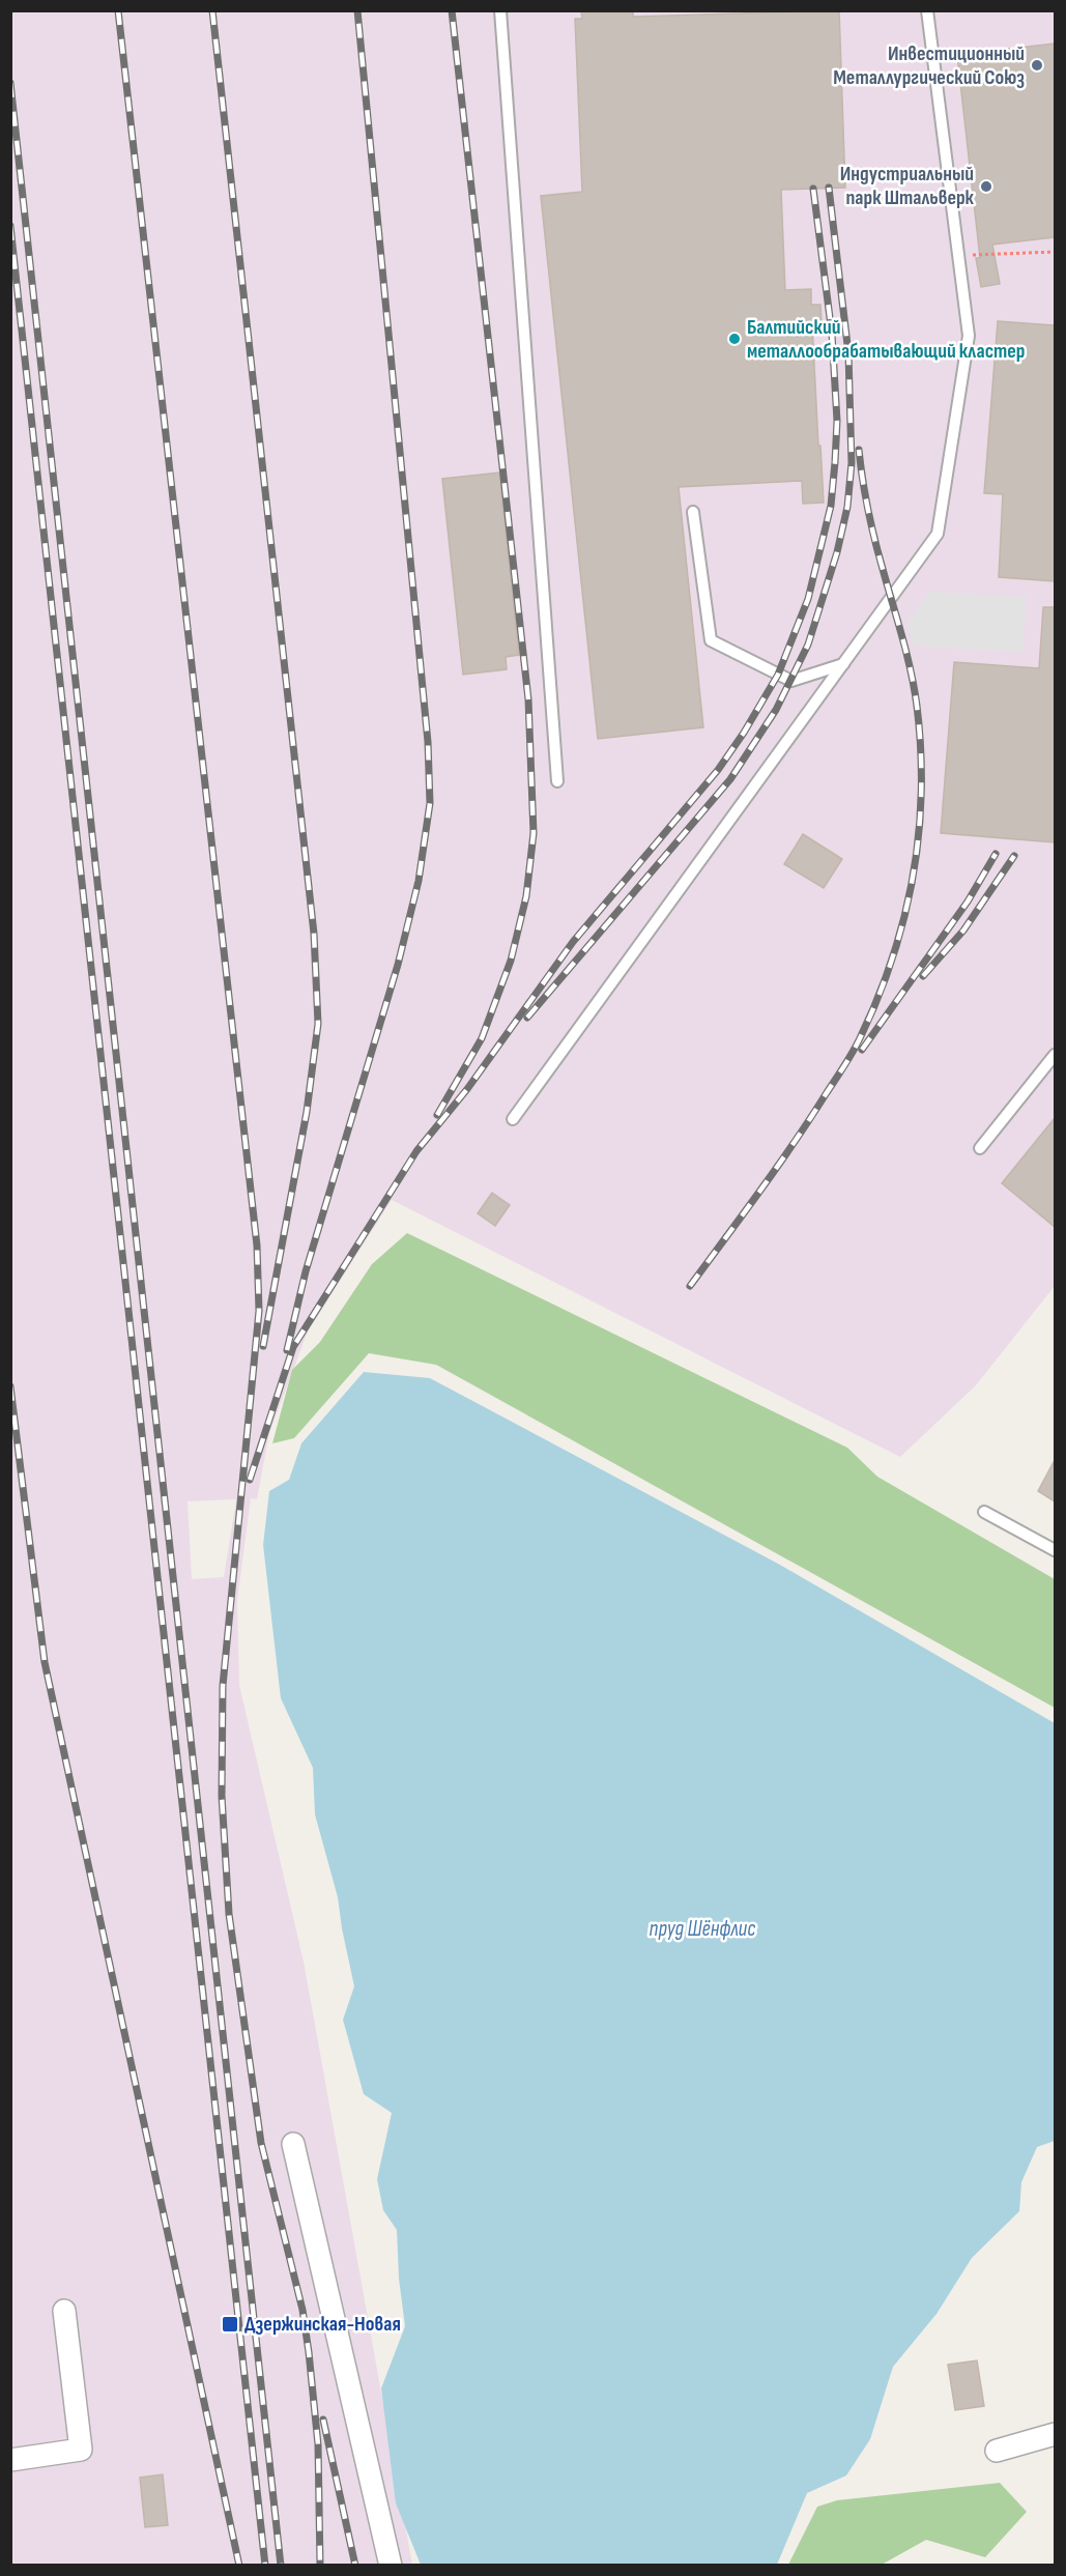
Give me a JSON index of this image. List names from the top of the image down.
{
  "water": ["пруд Шёнфлис"],
  "places": {
    "other": ["Инвестиционный Металлургический Союз", "Индустриальный парк Штальверк", "Балтийский металлообрабатывающий кластер"],
    "transit": ["Дзержинская-Новая"]
  }
}
